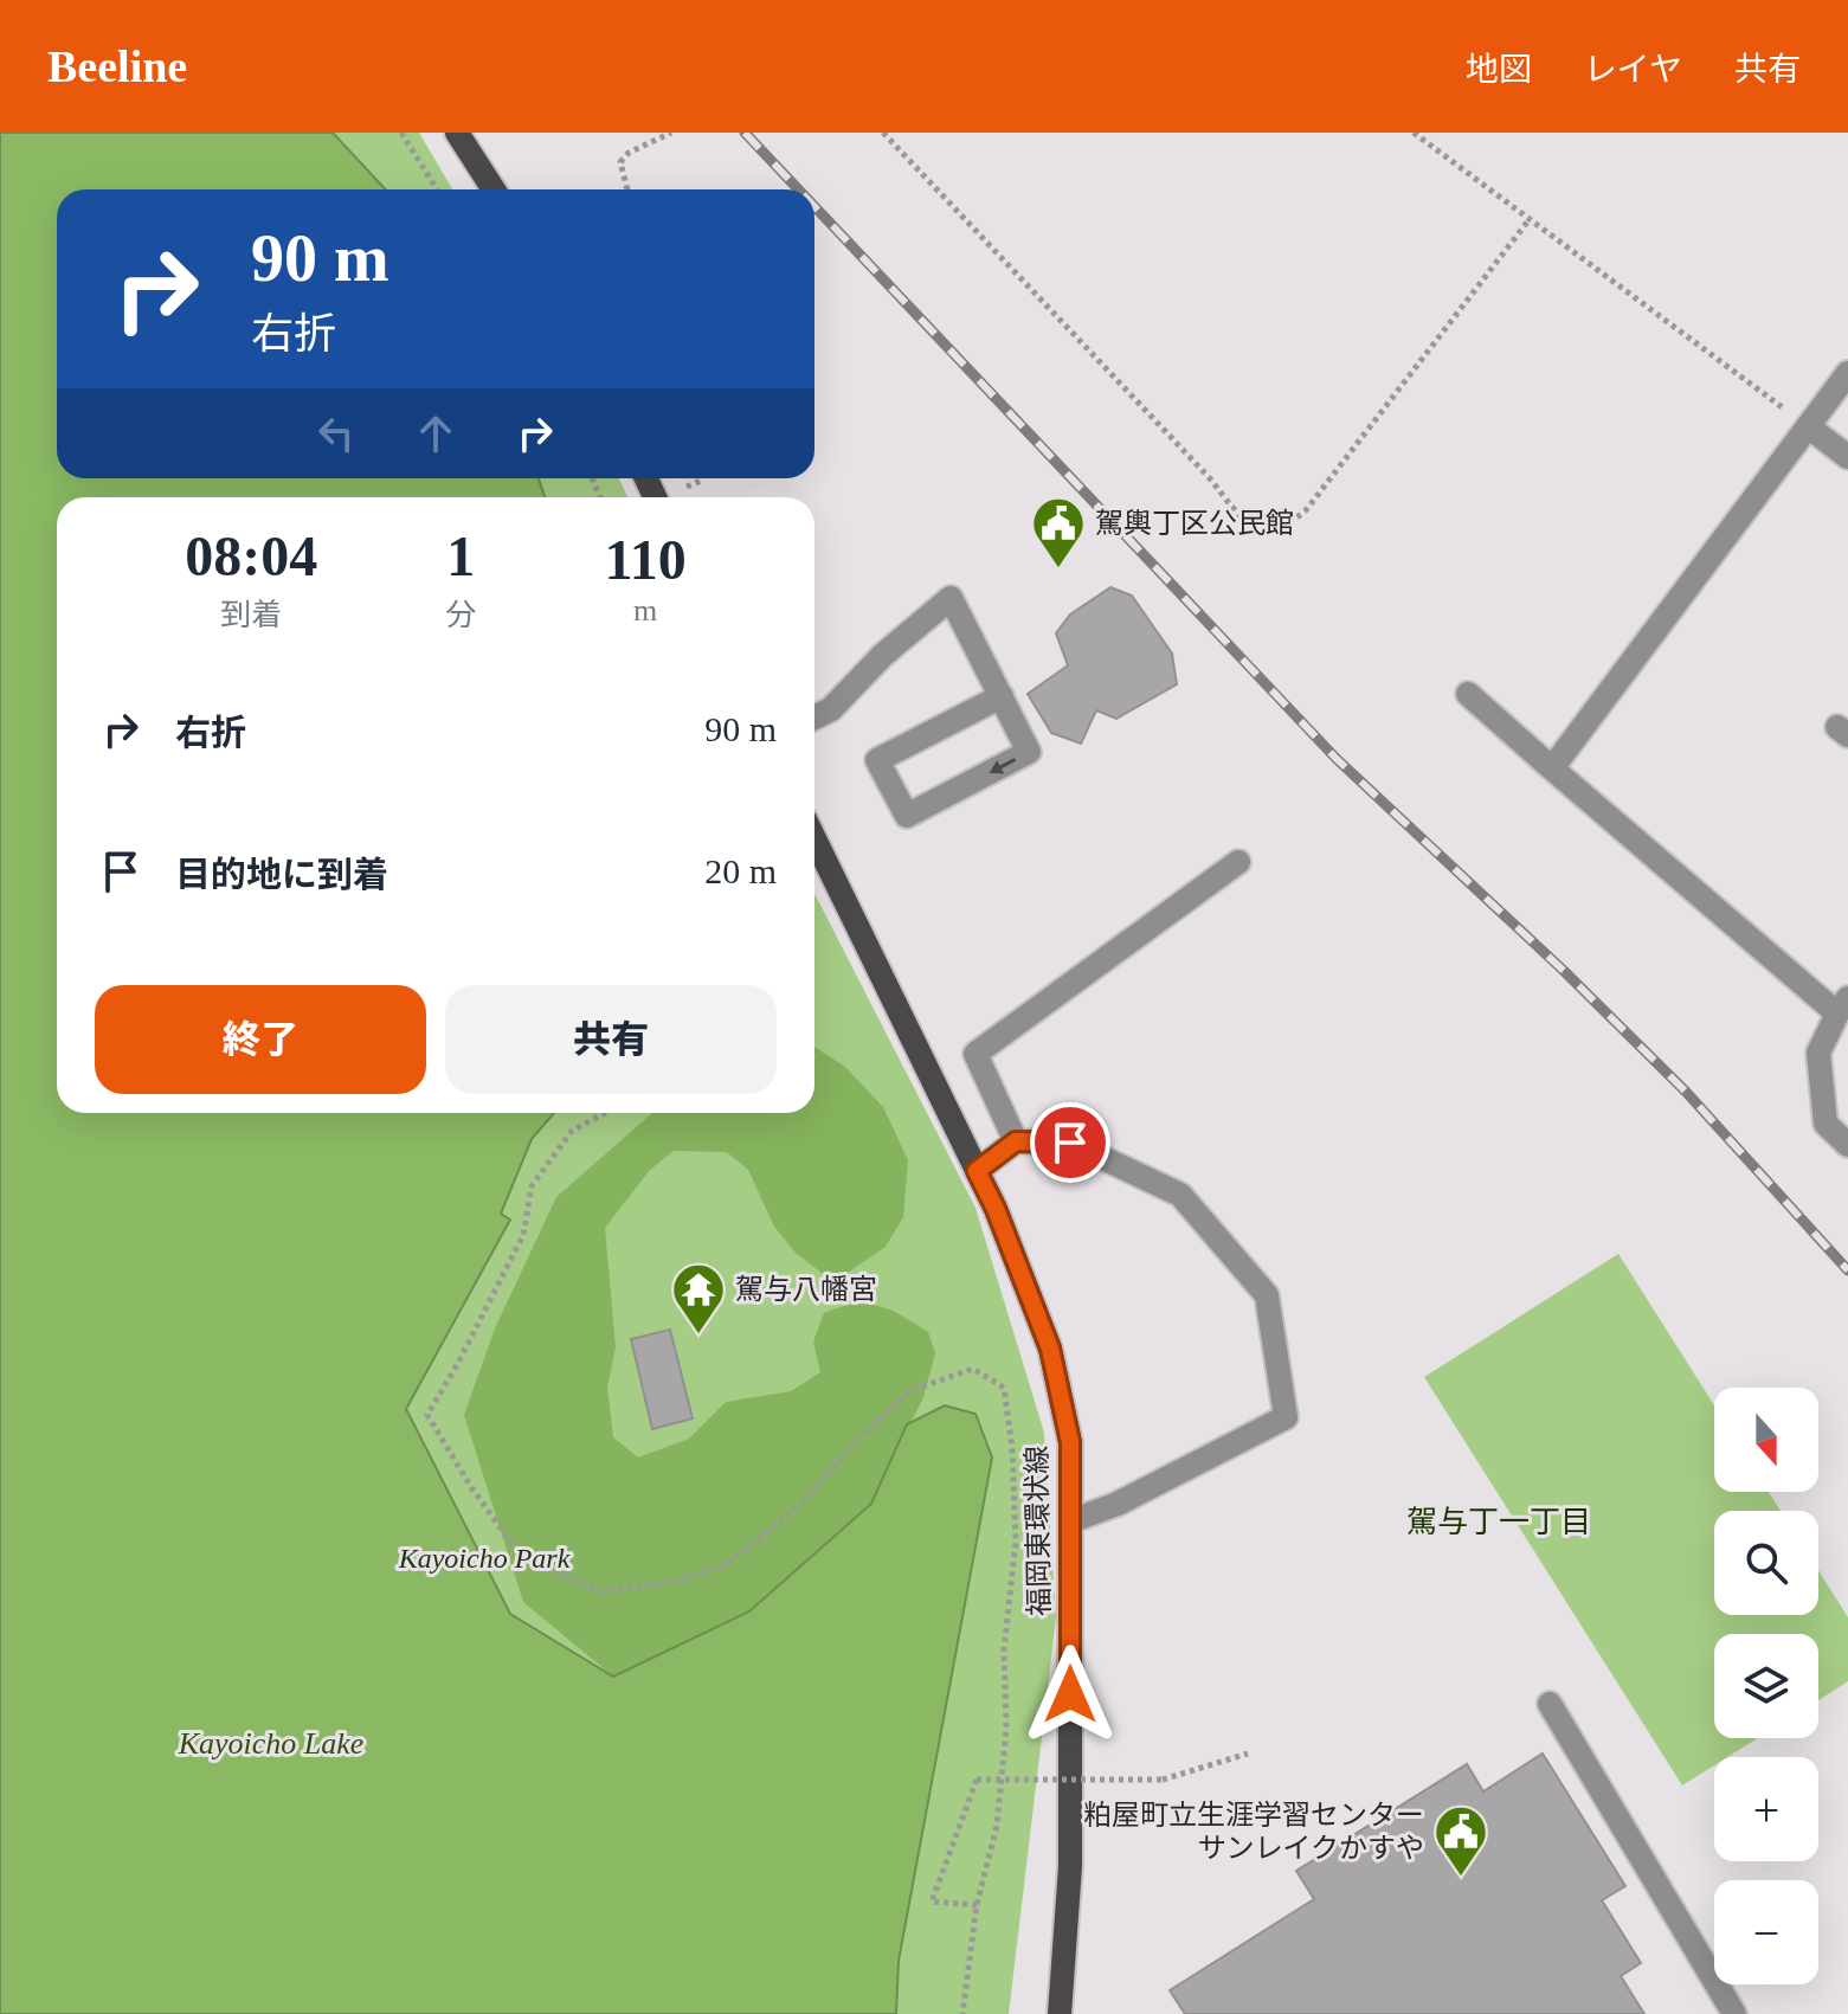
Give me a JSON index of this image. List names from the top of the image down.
{
  "streets": {
    "main road": ["福岡東環状線"]
  },
  "districts": ["駕与丁一丁目"],
  "water": ["Kayoicho Lake"],
  "parks": ["Kayoicho Park"],
  "places": {
    "public building": ["駕輿丁区公民館", "粕屋町立生涯学習センター サンレイクかすや"],
    "temple": ["駕与八幡宮"]
  },
  "north": "bottom",
  "page": {
    "header": "Beeline",
    "nav": ["地図", "レイヤ", "共有"],
    "turn": ["90 m", "右折"],
    "eta": [
      "08:04",
      "到着",
      "1",
      "分",
      "110",
      "m"
    ],
    "list": [
      {
        "name": "右折",
        "value": "90 m"
      },
      {
        "name": "目的地に到着",
        "value": "20 m"
      }
    ],
    "buttons": ["終了", "共有"],
    "map_buttons": ["+", "−"]
  }
}
